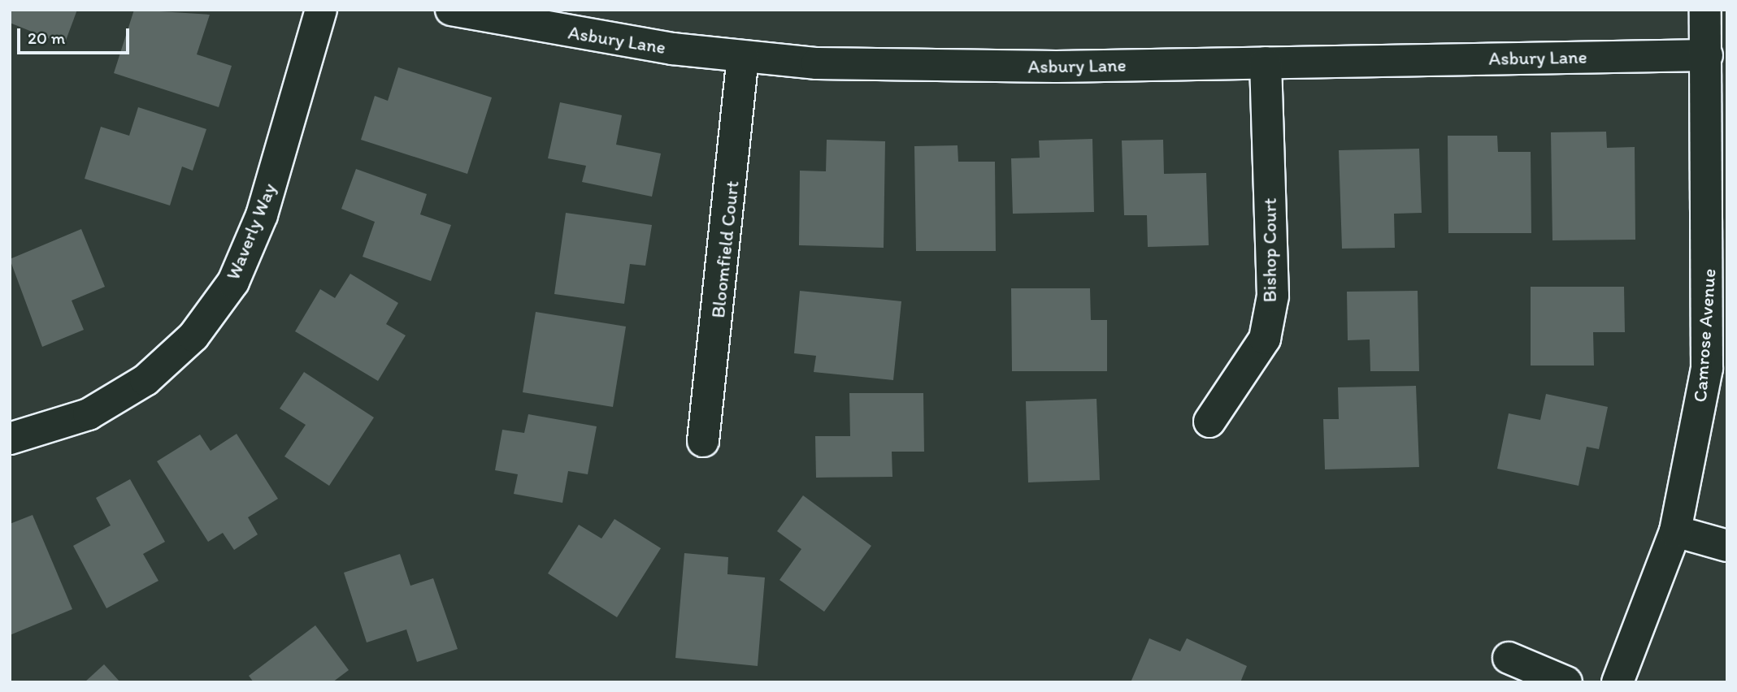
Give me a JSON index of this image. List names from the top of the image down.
{
  "streets": {
    "street": [
      "Asbury Lane",
      "Waverly Way",
      "Bloomfield Court",
      "Bishop Court",
      "Camrose Avenue"
    ]
  },
  "crossings": [
    ["Asbury Lane", "Bloomfield Court"],
    ["Asbury Lane", "Bishop Court"],
    ["Asbury Lane", "Camrose Avenue"]
  ],
  "scale_bar": "20 m"
}
